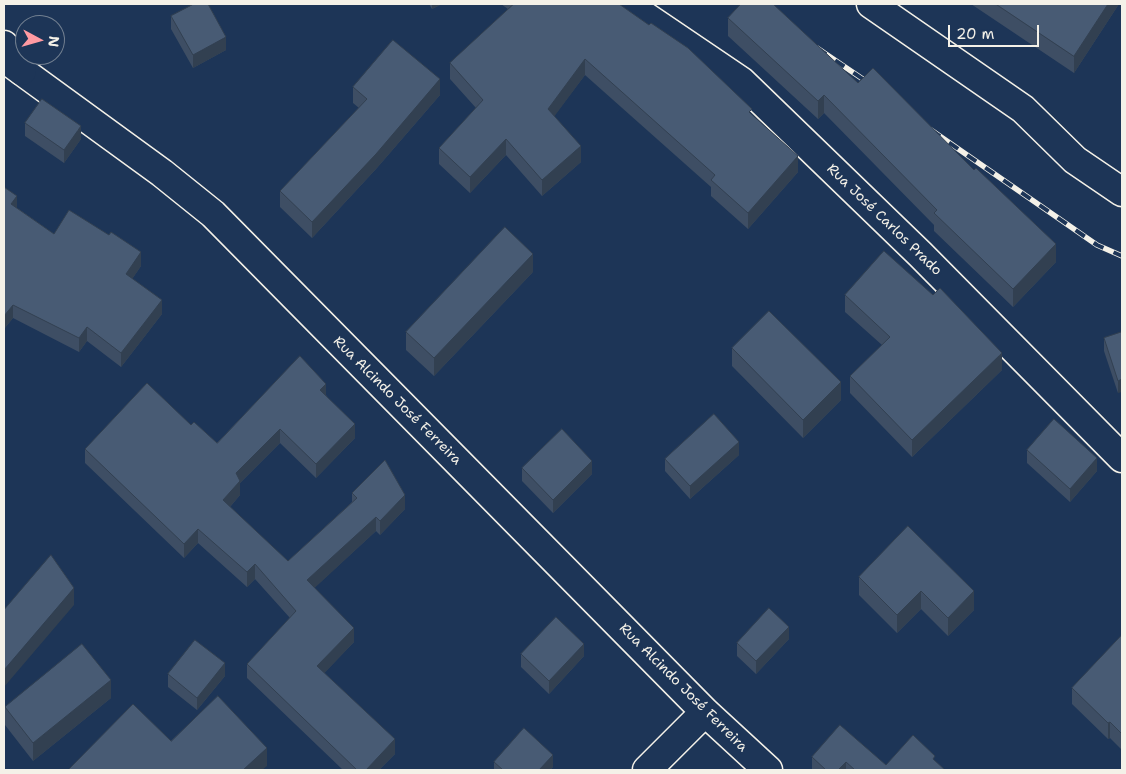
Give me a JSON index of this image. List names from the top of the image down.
{
  "streets": {
    "street": ["Rua José Carlos Prado", "Rua Alcindo José Ferreira"]
  },
  "scale_bar": "20 m",
  "north": "right"
}
